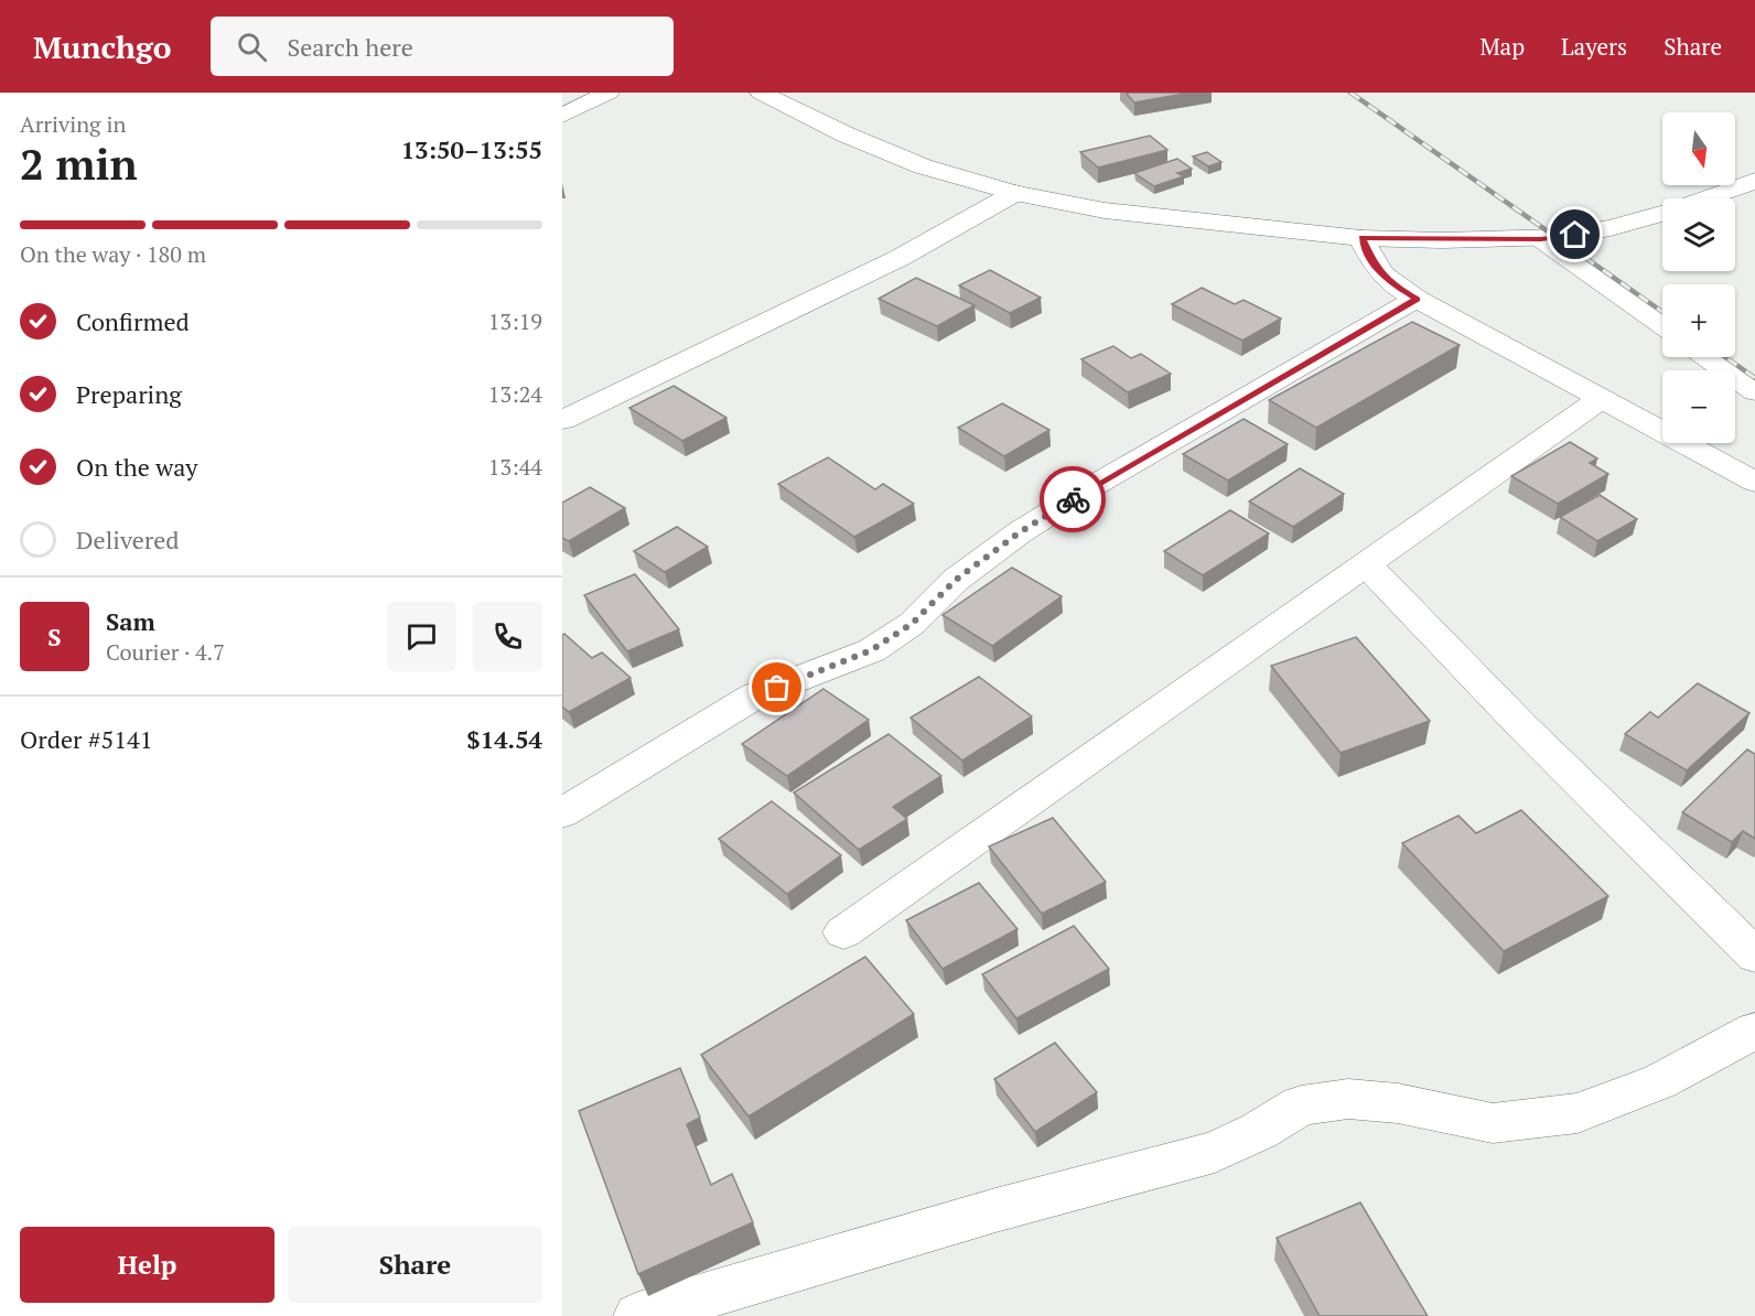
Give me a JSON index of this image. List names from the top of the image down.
{
  "north": "bottom",
  "page": {
    "header": "Munchgo",
    "search": "Search here",
    "nav": ["Map", "Layers", "Share"],
    "heading": ["2 min", "Arriving in", "13:50–13:55"],
    "panel": [
      "Sam",
      "Courier · 4.7",
      "Order #5141",
      "$14.54"
    ],
    "map_buttons": ["+", "−"],
    "bar": "On the way · 180 m",
    "list": [
      ["Confirmed", "13:19"],
      ["Preparing", "13:24"],
      ["On the way", "13:44"],
      "Delivered"
    ],
    "round": "S",
    "buttons": ["Help", "Share"]
  }
}
